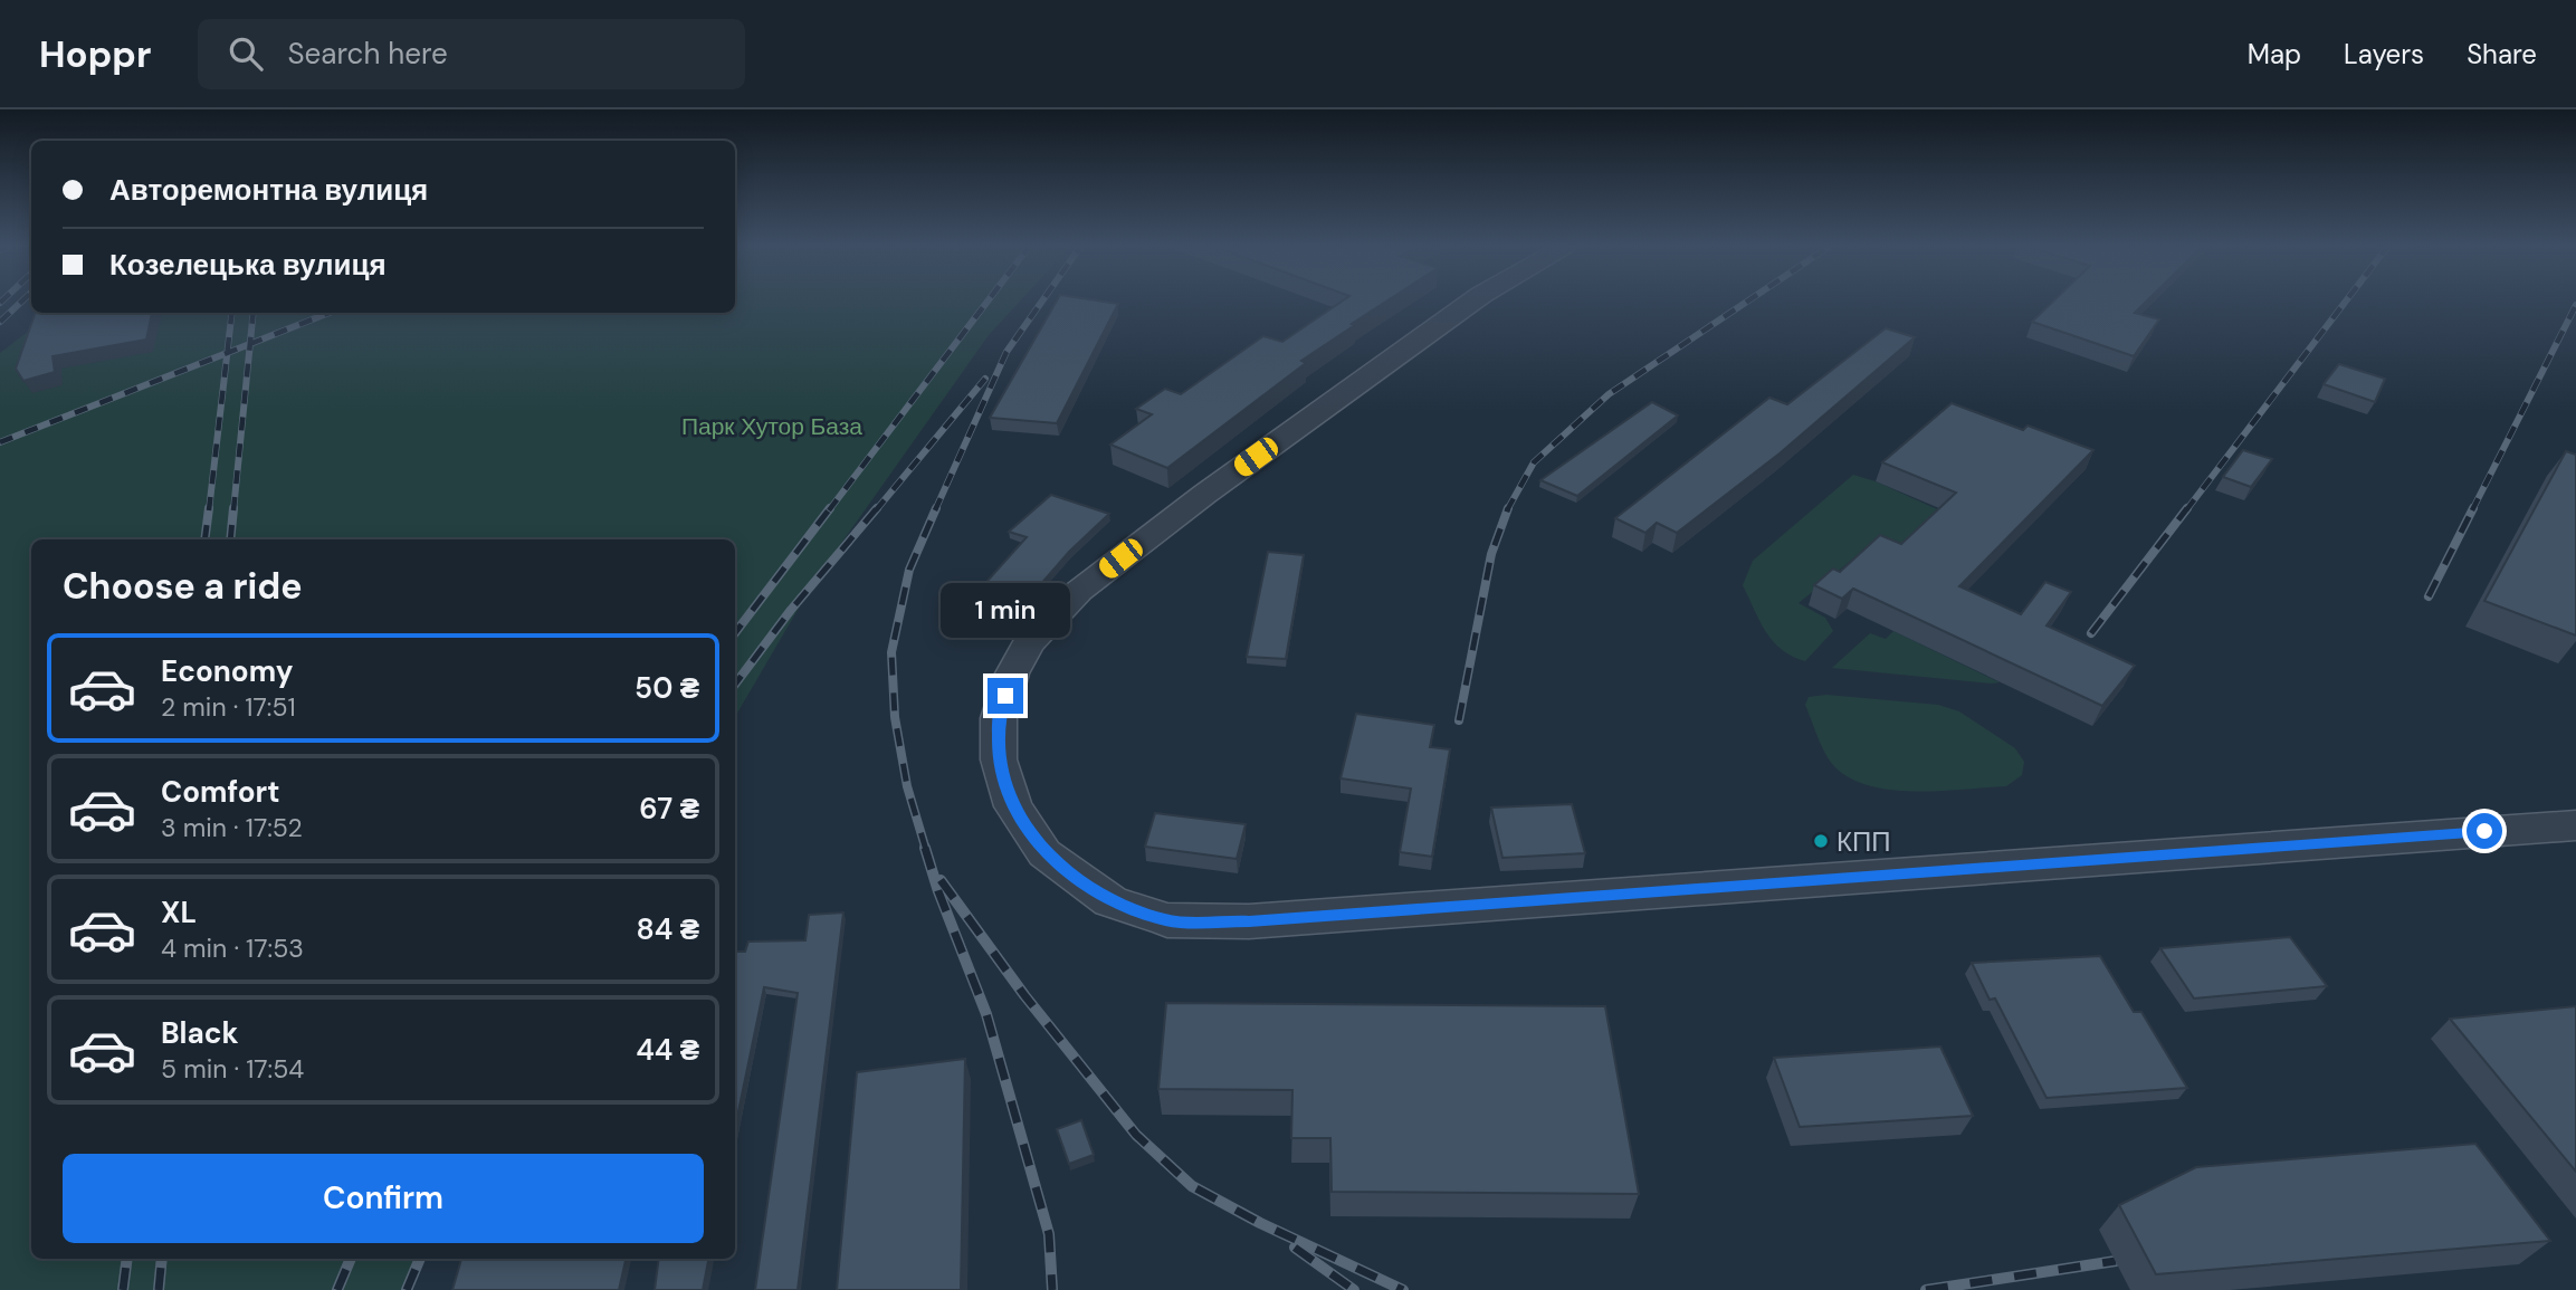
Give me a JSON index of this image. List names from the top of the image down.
{
  "parks": ["Парк Хутор База"],
  "places": ["КПП"],
  "page": {
    "header": "Hoppr",
    "search": "Search here",
    "nav": ["Map", "Layers", "Share"],
    "banner": ["Авторемонтна вулиця", "Козелецька вулиця"],
    "heading": "Choose a ride",
    "bubble": "1 min",
    "list": [
      {
        "name": "Economy",
        "note": "2 min · 17:51",
        "value": "50 ₴"
      },
      {
        "name": "Comfort",
        "note": "3 min · 17:52",
        "value": "67 ₴"
      },
      {
        "name": "XL",
        "note": "4 min · 17:53",
        "value": "84 ₴"
      },
      {
        "name": "Black",
        "note": "5 min · 17:54",
        "value": "44 ₴"
      }
    ],
    "buttons": "Confirm"
  }
}
